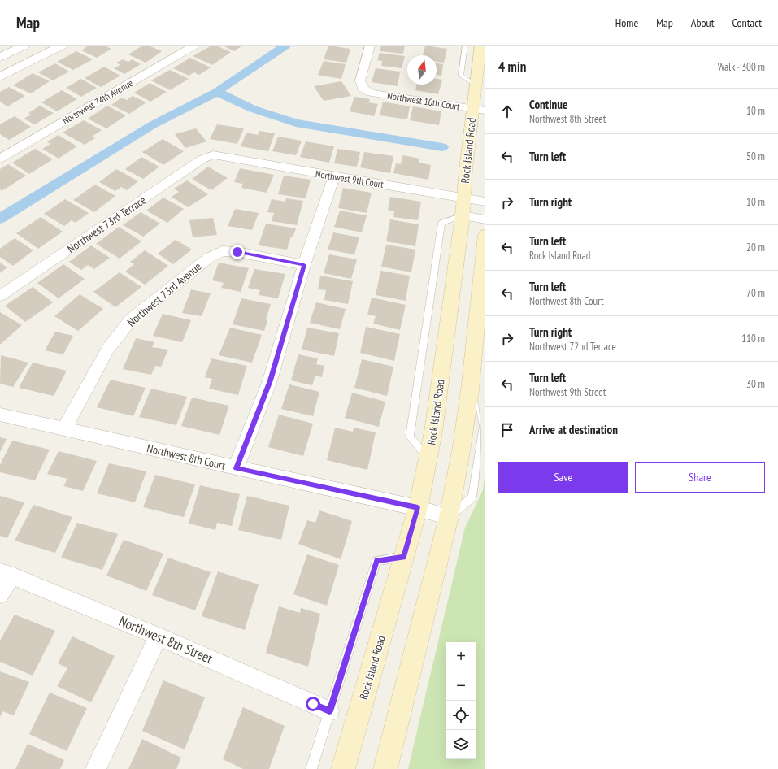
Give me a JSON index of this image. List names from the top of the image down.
{
  "streets": {
    "main road": ["Rock Island Road"],
    "street": [
      "Northwest 10th Court",
      "Northwest 74th Avenue",
      "Northwest 9th Court",
      "Northwest 73rd Terrace",
      "Northwest 73rd Avenue",
      "Northwest 8th Court",
      "Northwest 8th Street"
    ]
  },
  "crossings": [
    ["Northwest 10th Court", "Rock Island Road"],
    ["Rock Island Road", "Northwest 9th Court"],
    ["Rock Island Road", "Northwest 8th Court"],
    ["Northwest 9th Court", "Northwest 73rd Terrace"],
    ["Northwest 73rd Avenue", "Northwest 8th Court"]
  ],
  "north": "top",
  "page": {
    "header": "Map",
    "nav": [
      "Home",
      "Map",
      "About",
      "Contact"
    ],
    "heading": ["4 min", "Walk · 300 m"],
    "list": [
      ["Continue", "Northwest 8th Street", "10 m"],
      ["Turn left", "50 m"],
      ["Turn right", "10 m"],
      ["Turn left", "Rock Island Road", "20 m"],
      ["Turn left", "Northwest 8th Court", "70 m"],
      ["Turn right", "Northwest 72nd Terrace", "110 m"],
      ["Turn left", "Northwest 9th Street", "30 m"],
      "Arrive at destination"
    ],
    "buttons": ["Save", "Share"],
    "map_buttons": ["+", "−"]
  }
}
